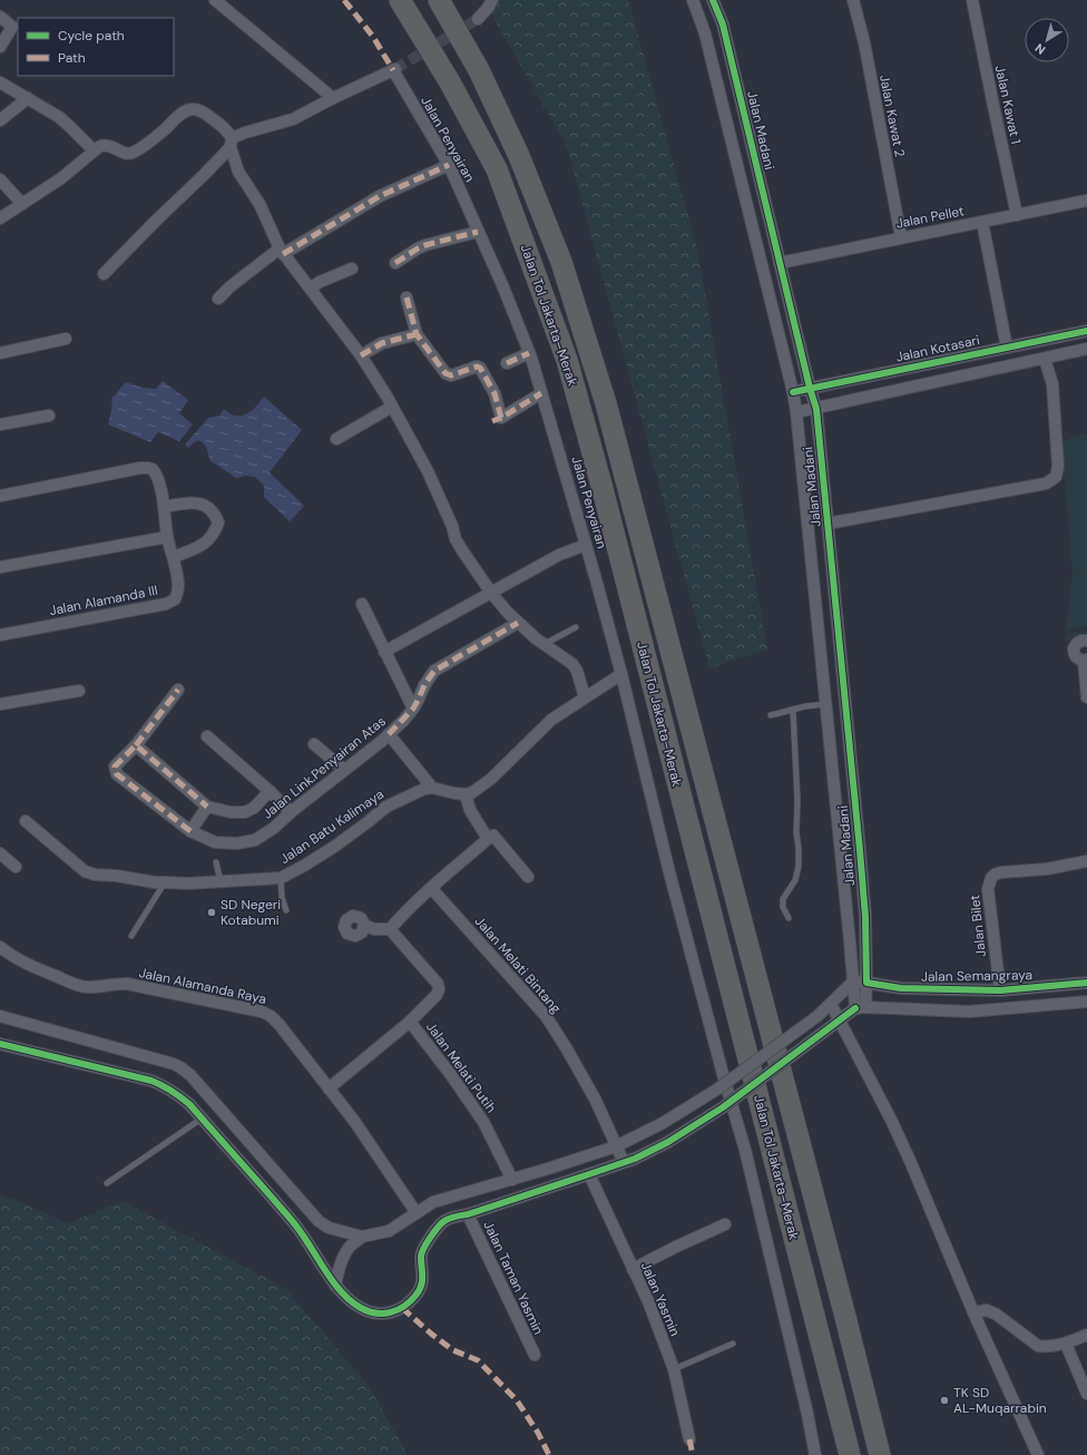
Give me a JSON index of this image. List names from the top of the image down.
{
  "streets": {
    "highway": ["Jalan Tol Jakarta–Merak"],
    "street": [
      "Jalan Kawat 1",
      "Jalan Kawat 2",
      "Jalan Madani",
      "Jalan Penyairan",
      "Jalan Pellet",
      "Jalan Kotasari",
      "Jalan Alamanda III",
      "Jalan Link.Penyairan Atas",
      "Jalan Batu Kalimaya",
      "Jalan Bilet",
      "Jalan Melati Bintang",
      "Jalan Semangraya",
      "Jalan Alamanda Raya",
      "Jalan Melati Putih",
      "Jalan Taman Yasmin",
      "Jalan Yasmin"
    ]
  },
  "crossings": [
    ["Jalan Kawat 1", "Jalan Pellet"],
    ["Jalan Kawat 2", "Jalan Pellet"],
    ["Jalan Madani", "Jalan Pellet"],
    ["Jalan Madani", "Jalan Kotasari"],
    ["Jalan Madani", "Jalan Semangraya"],
    ["Jalan Bilet", "Jalan Semangraya"]
  ],
  "places": ["SD Negeri Kotabumi", "TK SD AL-Muqarrabin"],
  "legend": ["Cycle path", "Path"],
  "north": "bottom left"
}
